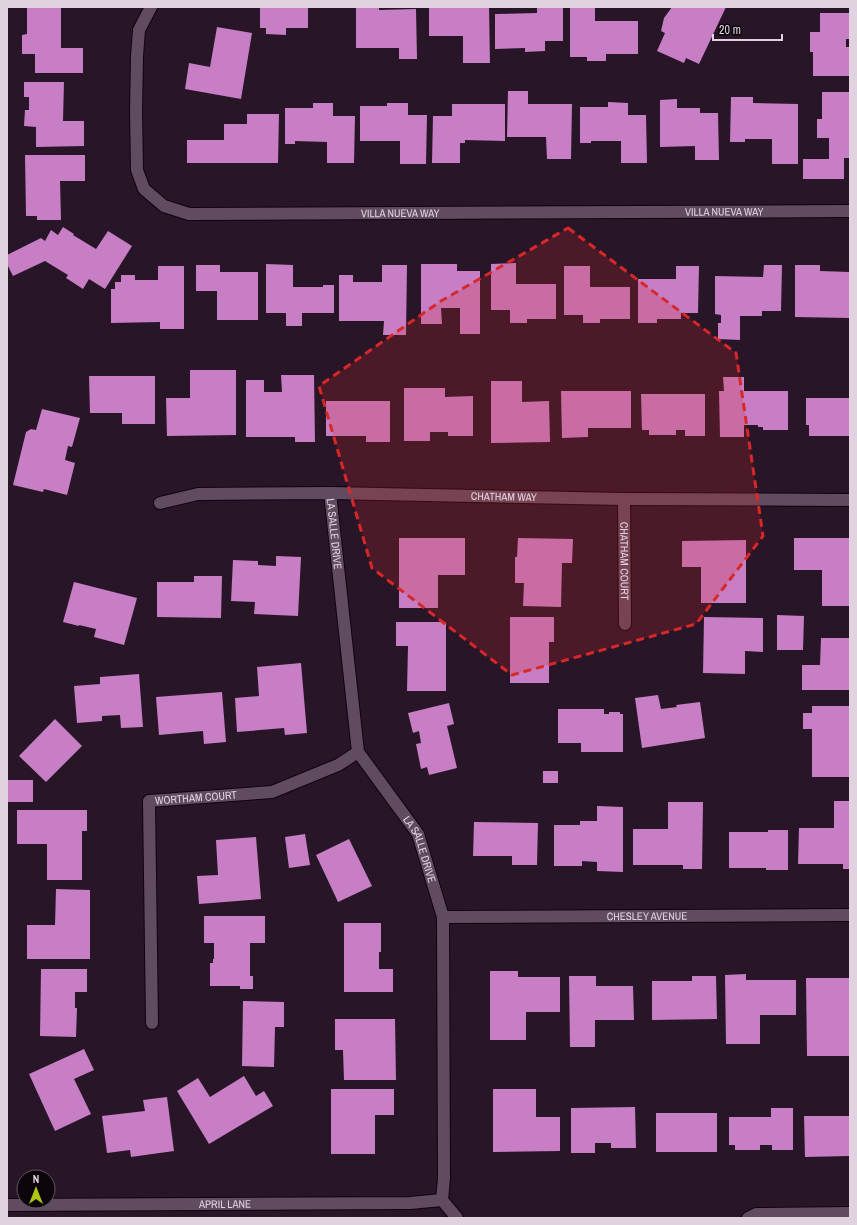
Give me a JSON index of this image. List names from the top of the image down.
{
  "streets": {
    "street": [
      "VILLA NUEVA WAY",
      "CHATHAM WAY",
      "LA SALLE DRIVE",
      "CHATHAM COURT",
      "WORTHAM COURT",
      "CHESLEY AVENUE",
      "APRIL LANE"
    ]
  },
  "crossings": [
    ["CHATHAM WAY", "LA SALLE DRIVE"],
    ["CHATHAM WAY", "CHATHAM COURT"],
    ["LA SALLE DRIVE", "WORTHAM COURT"],
    ["LA SALLE DRIVE", "CHESLEY AVENUE"],
    ["LA SALLE DRIVE", "APRIL LANE"]
  ],
  "scale_bar": "20 m",
  "north": "top"
}
